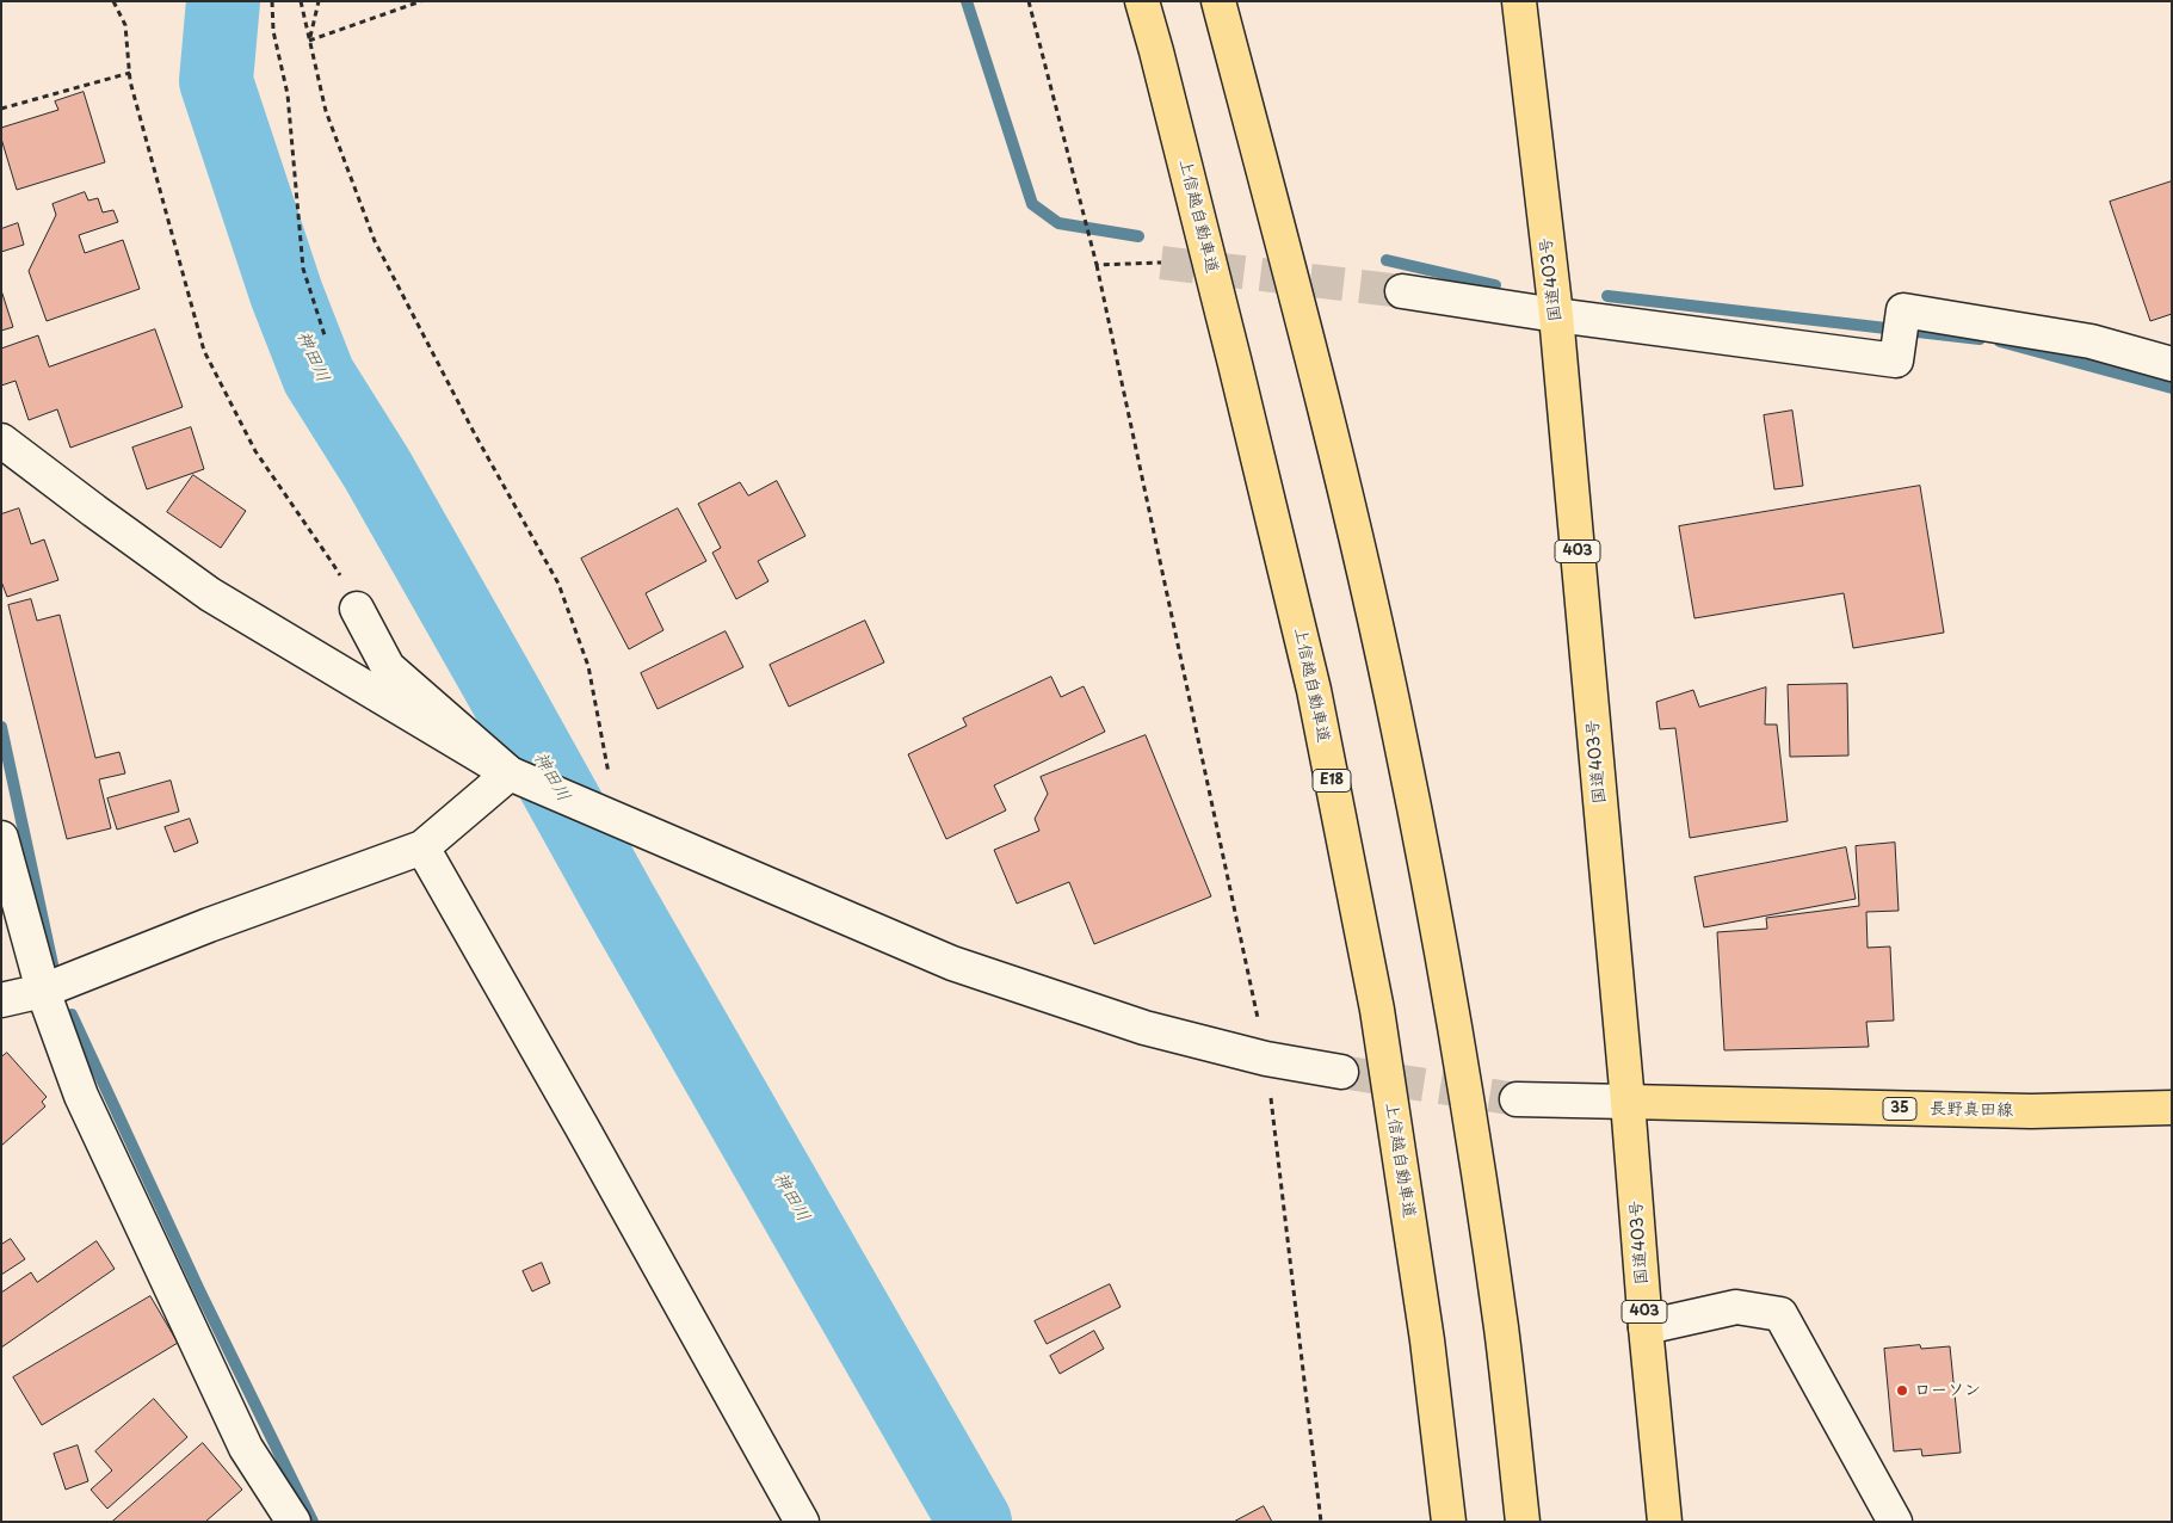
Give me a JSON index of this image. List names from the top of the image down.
{
  "streets": {
    "main road": [
      "上信越自動車道",
      "国道403号",
      "403",
      "E18",
      "35",
      "長野真田線"
    ]
  },
  "crossings": [
    ["国道403号", "長野真田線"]
  ],
  "water": ["神田川"],
  "places": ["ローソン"]
}
